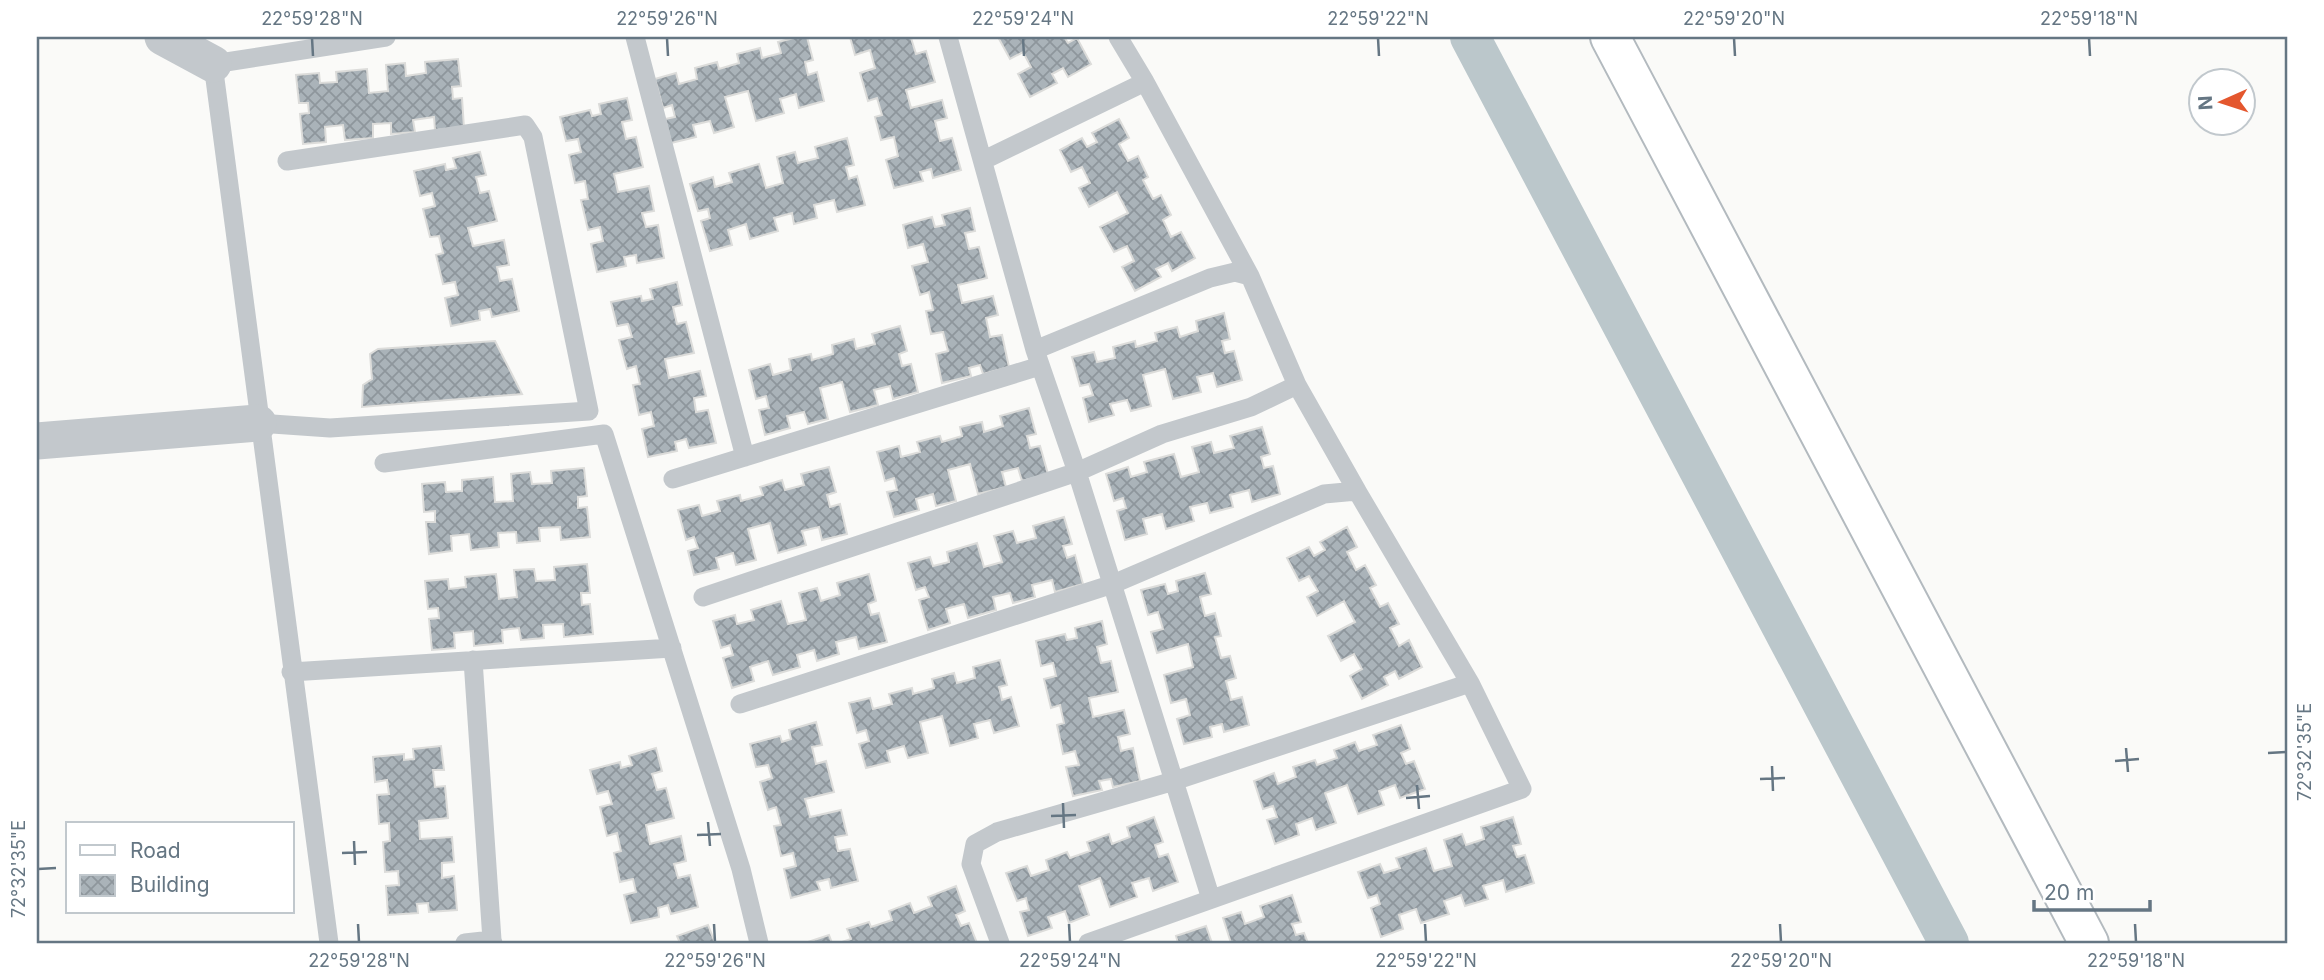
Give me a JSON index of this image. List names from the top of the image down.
{
  "legend": ["Road", "Building"],
  "scale_bar": "20 m",
  "north": "left",
  "coordinates": [
    "22°59'28\"N",
    "22°59'26\"N",
    "22°59'24\"N",
    "22°59'22\"N",
    "22°59'20\"N",
    "22°59'18\"N",
    "72°32'35\"E"
  ]
}
